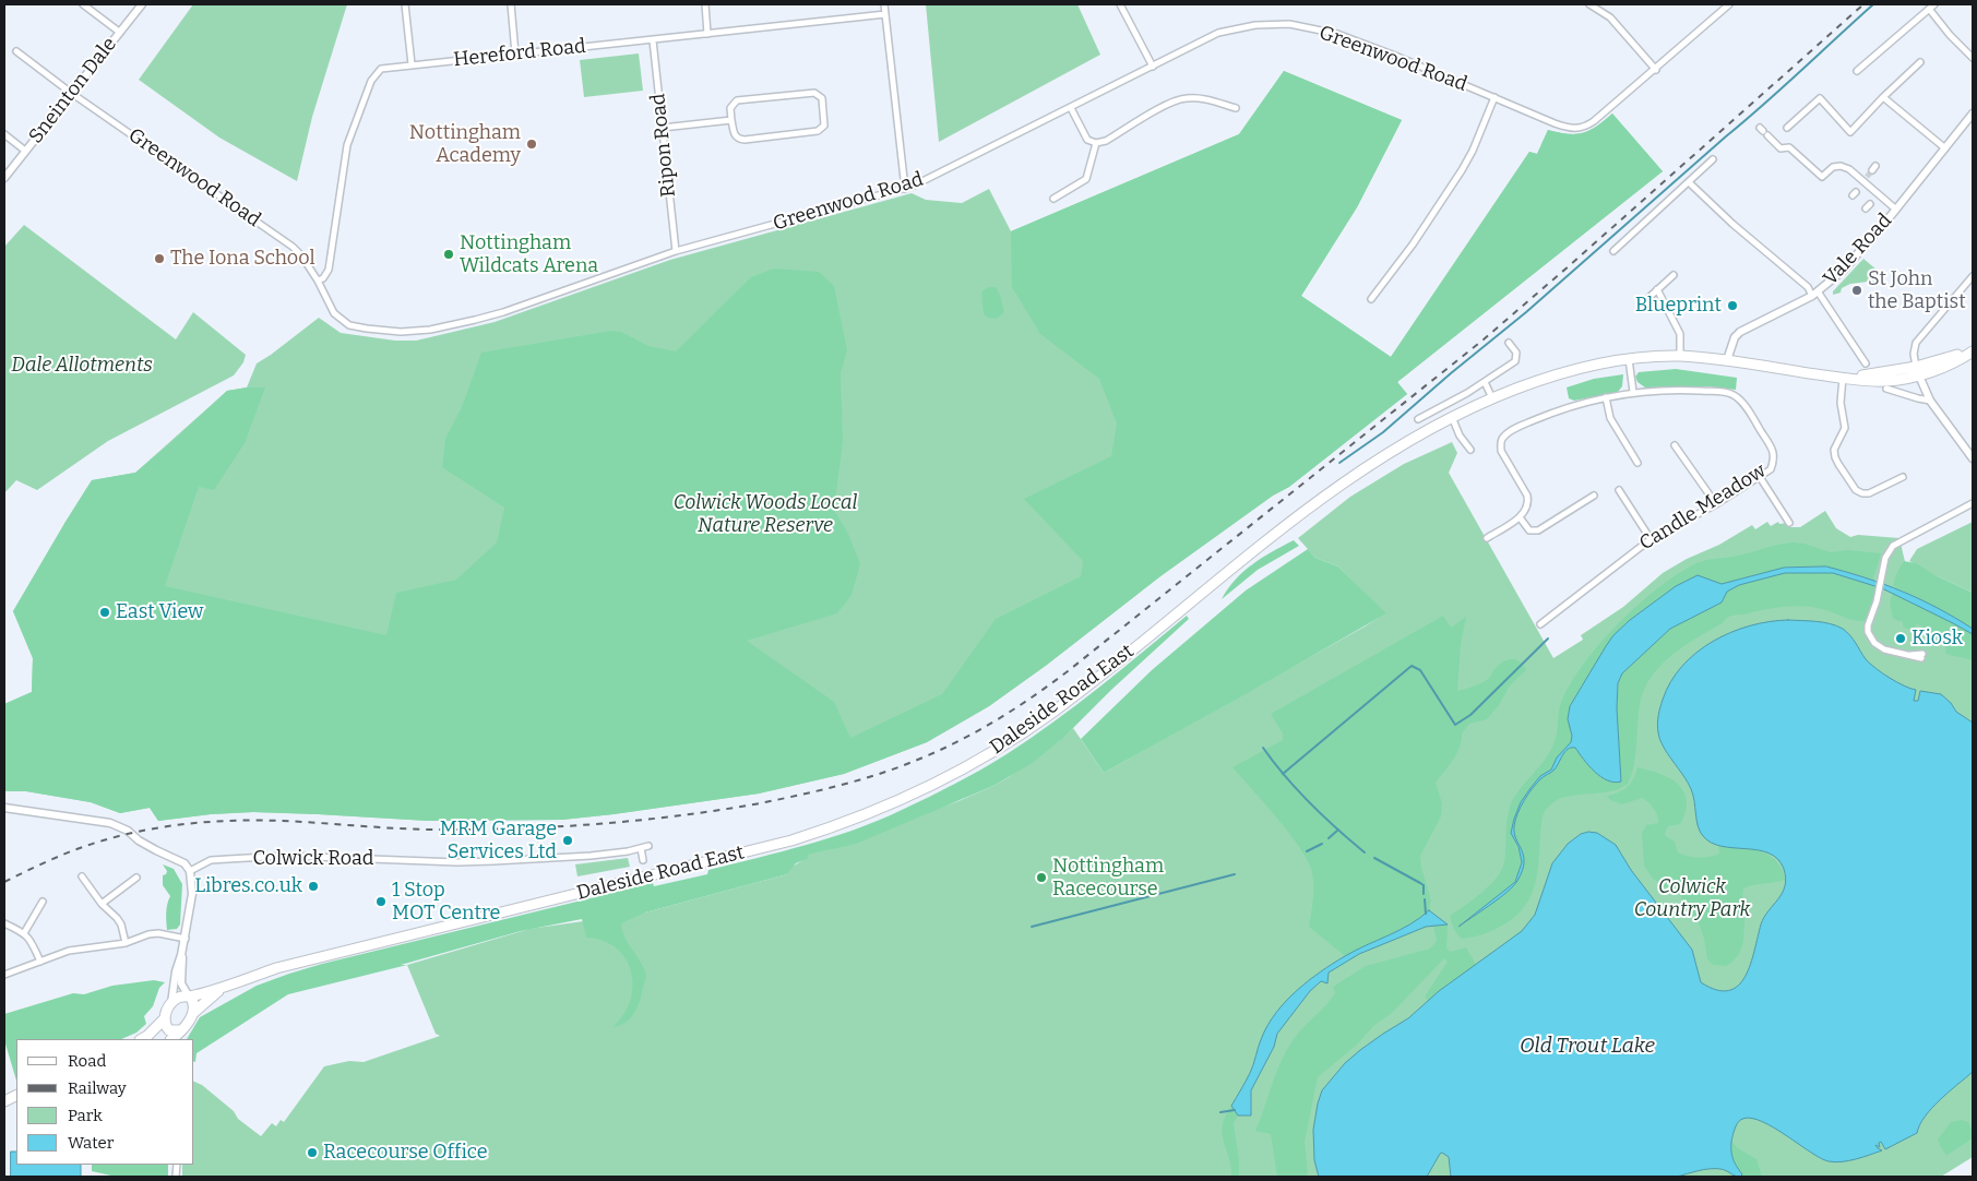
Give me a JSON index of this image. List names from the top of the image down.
{
  "streets": {
    "main road": ["Daleside Road East"],
    "street": [
      "Hereford Road",
      "Greenwood Road",
      "Sneinton Dale",
      "Ripon Road",
      "Vale Road",
      "Candle Meadow",
      "Colwick Road"
    ]
  },
  "crossings": [
    ["Hereford Road", "Greenwood Road"],
    ["Hereford Road", "Ripon Road"],
    ["Greenwood Road", "Sneinton Dale"],
    ["Greenwood Road", "Ripon Road"]
  ],
  "water": ["Old Trout Lake"],
  "parks": ["Dale Allotments", "Colwick Woods Local Nature Reserve", "Colwick Country Park"],
  "places": [
    "Nottingham Academy",
    "Nottingham Wildcats Arena",
    "The Iona School",
    "St John the Baptist",
    "Blueprint",
    "East View",
    "Kiosk",
    "MRM Garage Services Ltd",
    "Nottingham Racecourse",
    "Libres.co.uk",
    "1 Stop MOT Centre",
    "Racecourse Office"
  ],
  "legend": [
    "Road",
    "Railway",
    "Park",
    "Water"
  ]
}
